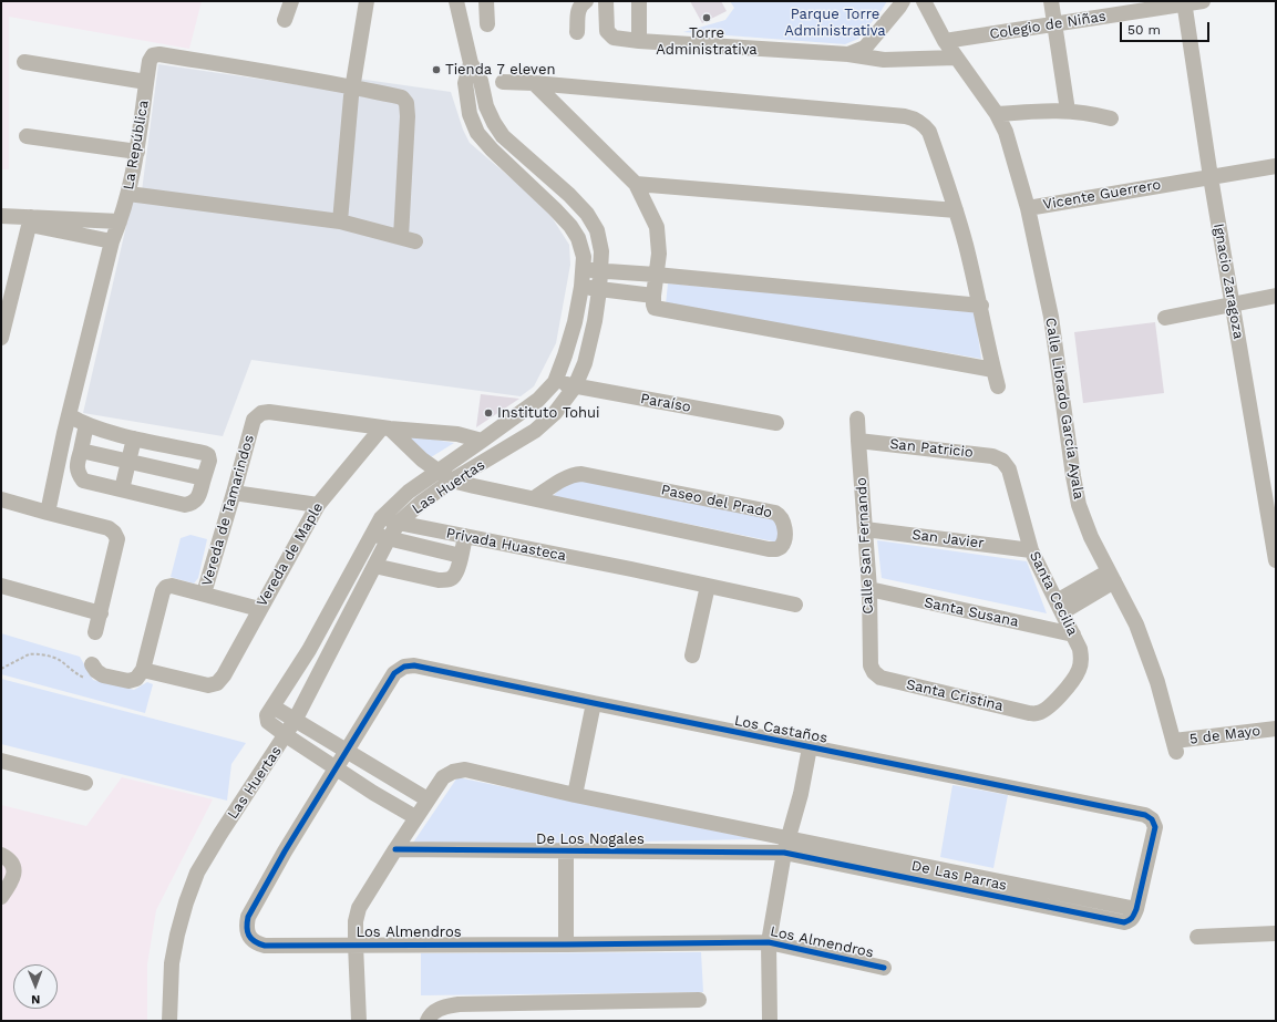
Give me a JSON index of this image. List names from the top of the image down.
{
  "streets": {
    "street": [
      "Colegio de Niñas",
      "La República",
      "Vicente Guerrero",
      "Ignacio Zaragoza",
      "Paraíso",
      "Calle Librado García Ayala",
      "San Patricio",
      "Las Huertas",
      "Paseo del Prado",
      "Vereda de Tamarindos",
      "San Javier",
      "Privada Huasteca",
      "Calle San Fernando",
      "Vereda de Maple",
      "Santa Cecilia",
      "Santa Susana",
      "Santa Cristina",
      "Los Castaños",
      "5 de Mayo",
      "De Los Nogales",
      "De Las Parras",
      "Los Almendros"
    ]
  },
  "crossings": [
    ["Colegio de Niñas", "Vicente Guerrero"],
    ["Colegio de Niñas", "Ignacio Zaragoza"],
    ["Vicente Guerrero", "Ignacio Zaragoza"],
    ["Vicente Guerrero", "Calle Librado García Ayala"],
    ["Paraíso", "Las Huertas"],
    ["Calle Librado García Ayala", "5 de Mayo"],
    ["San Patricio", "Calle San Fernando"],
    ["San Patricio", "Santa Cecilia"],
    ["Las Huertas", "Paseo del Prado"],
    ["Las Huertas", "Privada Huasteca"],
    ["Paseo del Prado", "Vereda de Tamarindos"],
    ["Paseo del Prado", "Vereda de Maple"],
    ["Vereda de Tamarindos", "Vereda de Maple"],
    ["San Javier", "Calle San Fernando"],
    ["San Javier", "Santa Cecilia"],
    ["Calle San Fernando", "Santa Susana"],
    ["Calle San Fernando", "Santa Cristina"],
    ["Santa Cecilia", "Santa Susana"],
    ["Santa Cecilia", "Santa Cristina"],
    ["Los Castaños", "De Las Parras"],
    ["Los Castaños", "Los Almendros"],
    ["De Los Nogales", "De Las Parras"]
  ],
  "parks": ["Parque Torre Administrativa"],
  "places": ["Torre Administrativa", "Tienda 7 eleven", "Instituto Tohui"],
  "scale_bar": "50 m",
  "north": "bottom"
}
